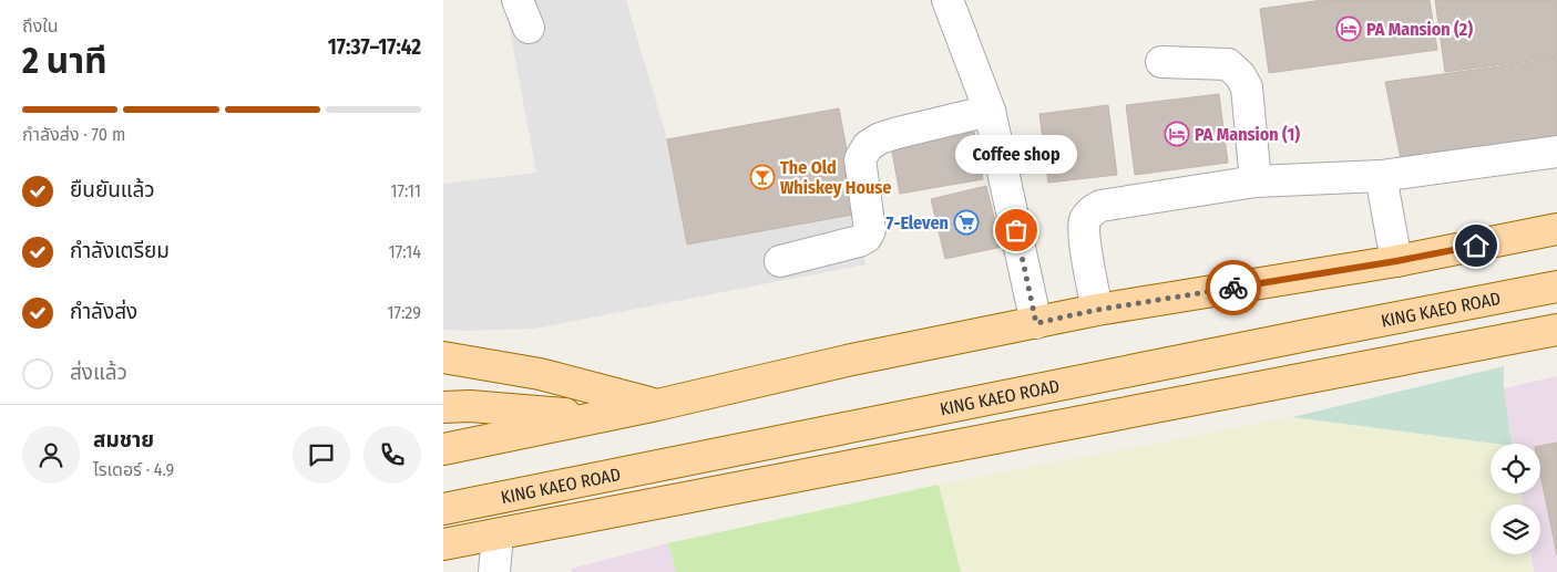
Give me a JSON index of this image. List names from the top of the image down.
{
  "streets": {
    "main road": ["KING KAEO ROAD"]
  },
  "places": {
    "hotel": ["PA Mansion (2)", "PA Mansion (1)"],
    "bar": ["The Old Whiskey House"],
    "supermarket": ["7-Eleven"],
    "other": ["Coffee shop"]
  },
  "page": {
    "heading": ["2 นาที", "ถึงใน", "17:37–17:42"],
    "panel": ["สมชาย", "ไรเดอร์ · 4.9"],
    "bar": "กำลังส่ง · 70 m",
    "bubble": "Coffee shop",
    "list": [
      ["ยืนยันแล้ว", "17:11"],
      ["กำลังเตรียม", "17:14"],
      ["กำลังส่ง", "17:29"],
      "ส่งแล้ว"
    ]
  }
}
